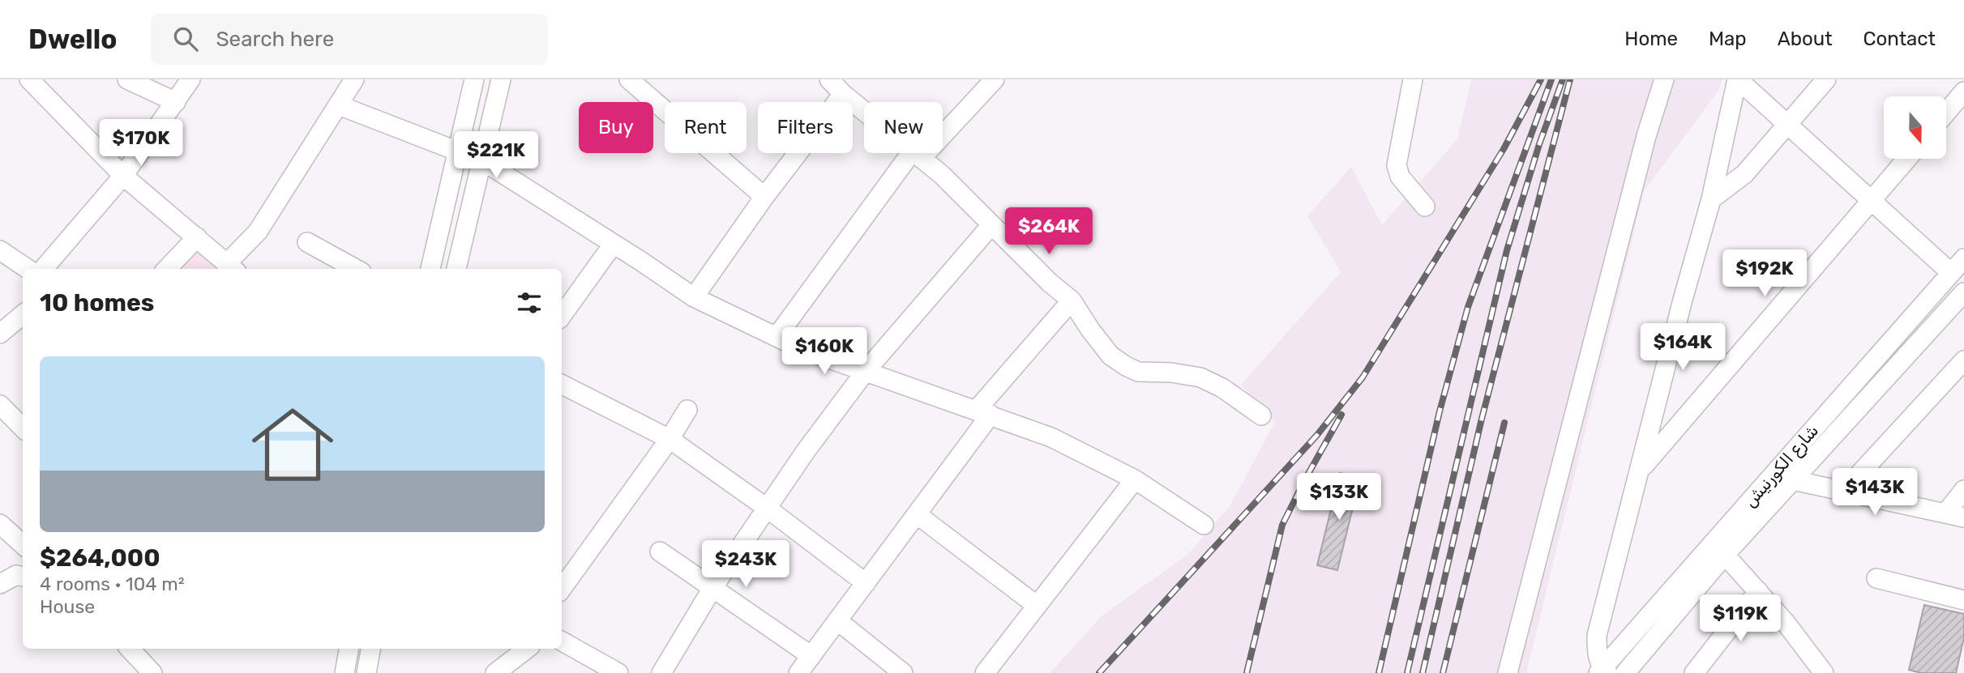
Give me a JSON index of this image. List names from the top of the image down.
{
  "streets": {
    "street": ["شارع الكورنيش"]
  },
  "north": "bottom",
  "page": {
    "header": "Dwello",
    "search": "Search here",
    "nav": [
      "Home",
      "Map",
      "About",
      "Contact"
    ],
    "chip": [
      "Buy",
      "Rent",
      "Filters",
      "New"
    ],
    "price": [
      "$170K",
      "$221K",
      "$264K",
      "$192K",
      "$164K",
      "$160K",
      "$143K",
      "$133K",
      "$243K",
      "$119K"
    ],
    "heading": "10 homes",
    "list": [
      {
        "name": "$264,000",
        "note": "4 rooms · 104 m² · House"
      }
    ]
  }
}
